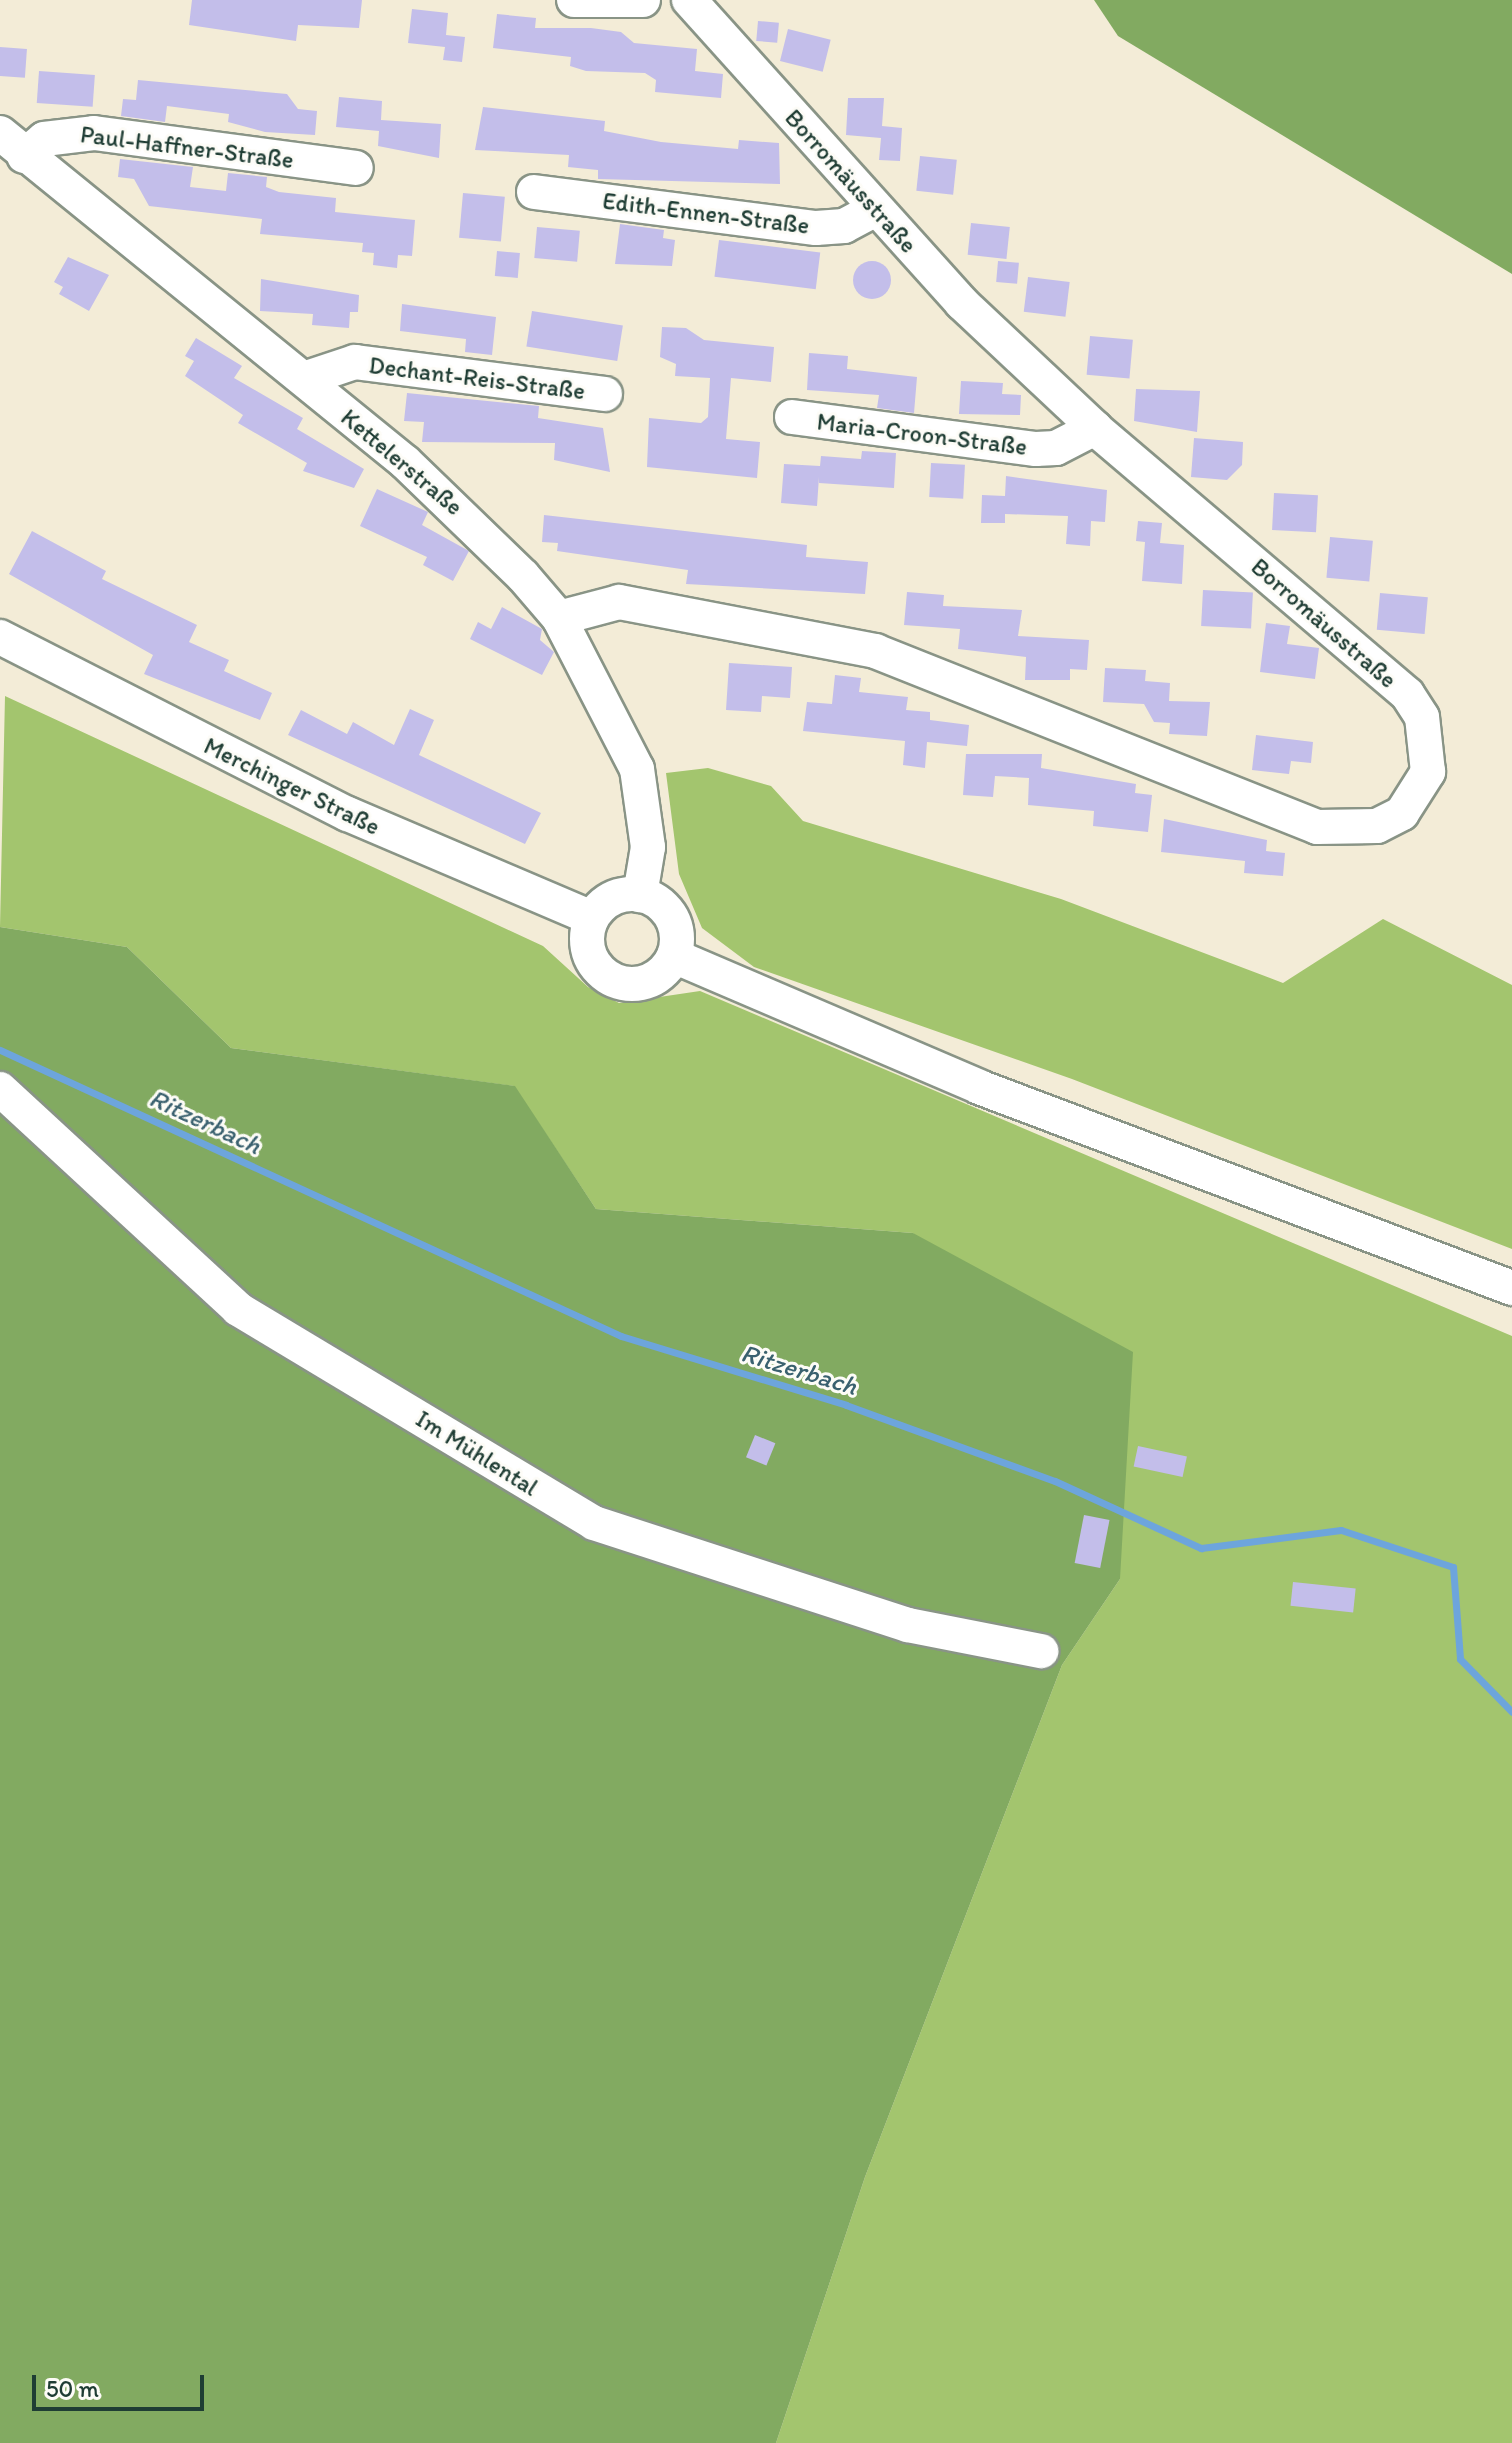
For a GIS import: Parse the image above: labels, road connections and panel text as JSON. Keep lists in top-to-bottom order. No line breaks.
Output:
{"streets":{"street":["Paul-Haffner-Straße","Borromäusstraße","Edith-Ennen-Straße","Dechant-Reis-Straße","Maria-Croon-Straße","Kettelerstraße","Merchinger Straße","Im Mühlental"]},"crossings":[["Paul-Haffner-Straße","Kettelerstraße"],["Borromäusstraße","Edith-Ennen-Straße"],["Borromäusstraße","Maria-Croon-Straße"],["Borromäusstraße","Kettelerstraße"],["Dechant-Reis-Straße","Kettelerstraße"],["Kettelerstraße","Merchinger Straße"]],"water":["Ritzerbach"],"scale_bar":"50 m"}
